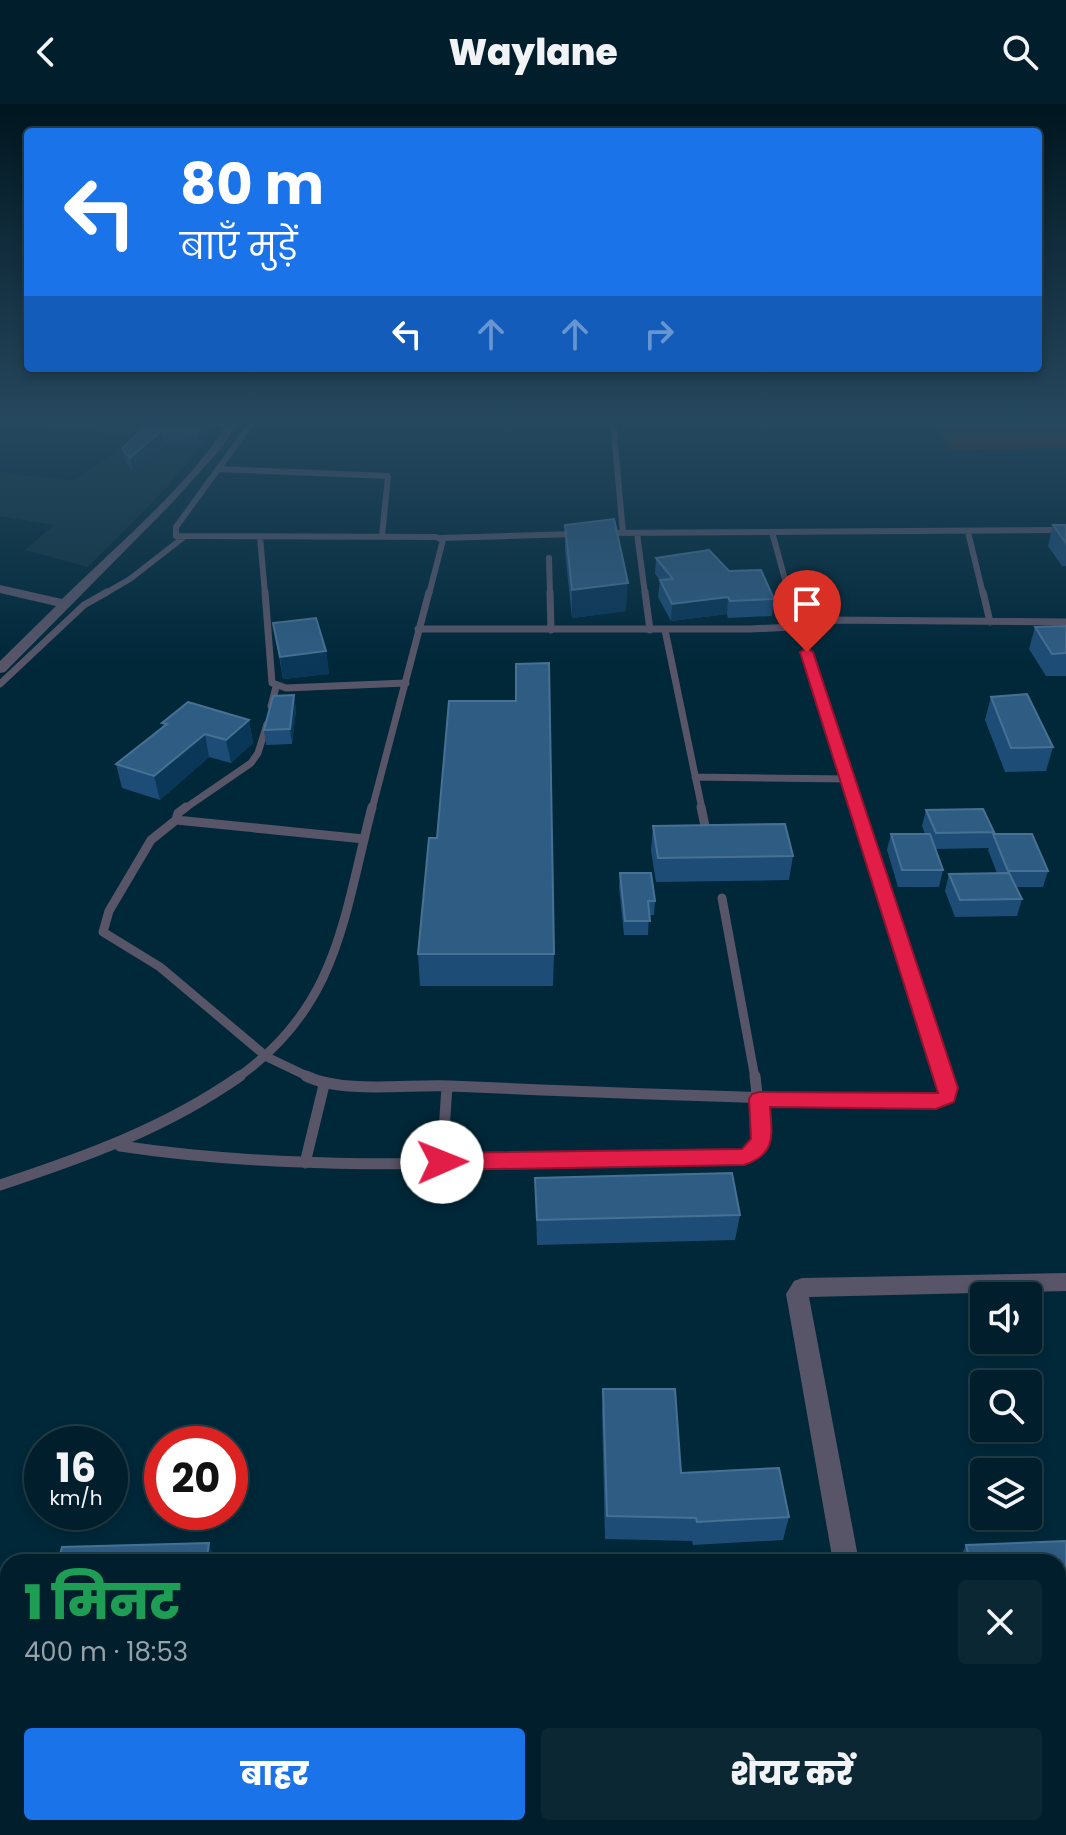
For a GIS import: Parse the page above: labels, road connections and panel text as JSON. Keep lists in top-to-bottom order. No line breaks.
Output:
{"page":{"header":"Waylane","turn":["80 m","बाएँ मुड़ें"],"speed":"16 km/h","limit":"20","heading":["1 मिनट","400 m · 18:53"],"buttons":["बाहर","शेयर करें"]}}
